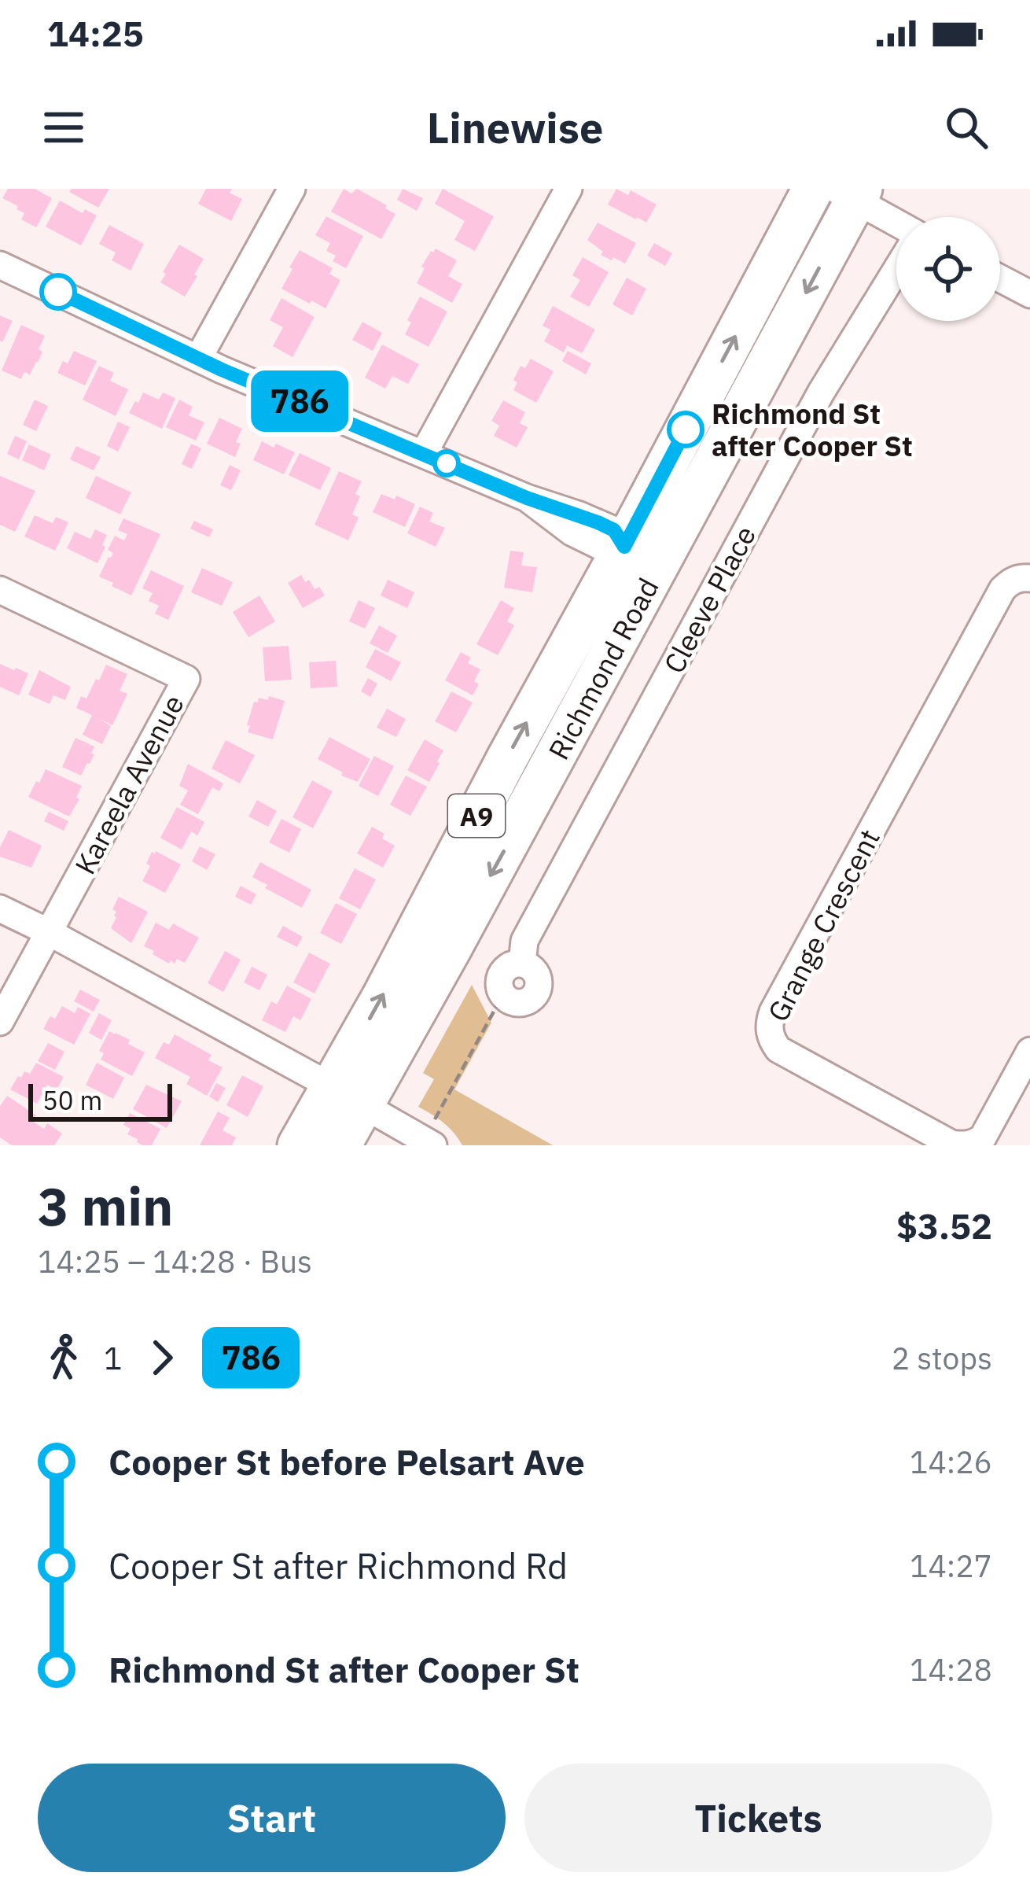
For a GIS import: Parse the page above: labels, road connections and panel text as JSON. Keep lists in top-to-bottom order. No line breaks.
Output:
{"streets":{"highway":["Richmond Road","A9"],"street":["Cleeve Place","Kareela Avenue","Grange Crescent"]},"places":["Richmond St after Cooper St"],"lines":["bus line 786"],"scale_bar":"50 m","page":{"status":"14:25","header":"Linewise","on_map":"786","scale":"50 m","heading":["3 min","14:25 – 14:28 · Bus","$3.52"],"legs":["1","786","2 stops"],"list":[{"name":"Cooper St before Pelsart Ave","value":"14:26"},{"name":"Cooper St after Richmond Rd","value":"14:27"},{"name":"Richmond St after Cooper St","value":"14:28"}],"buttons":["Start","Tickets"]}}
